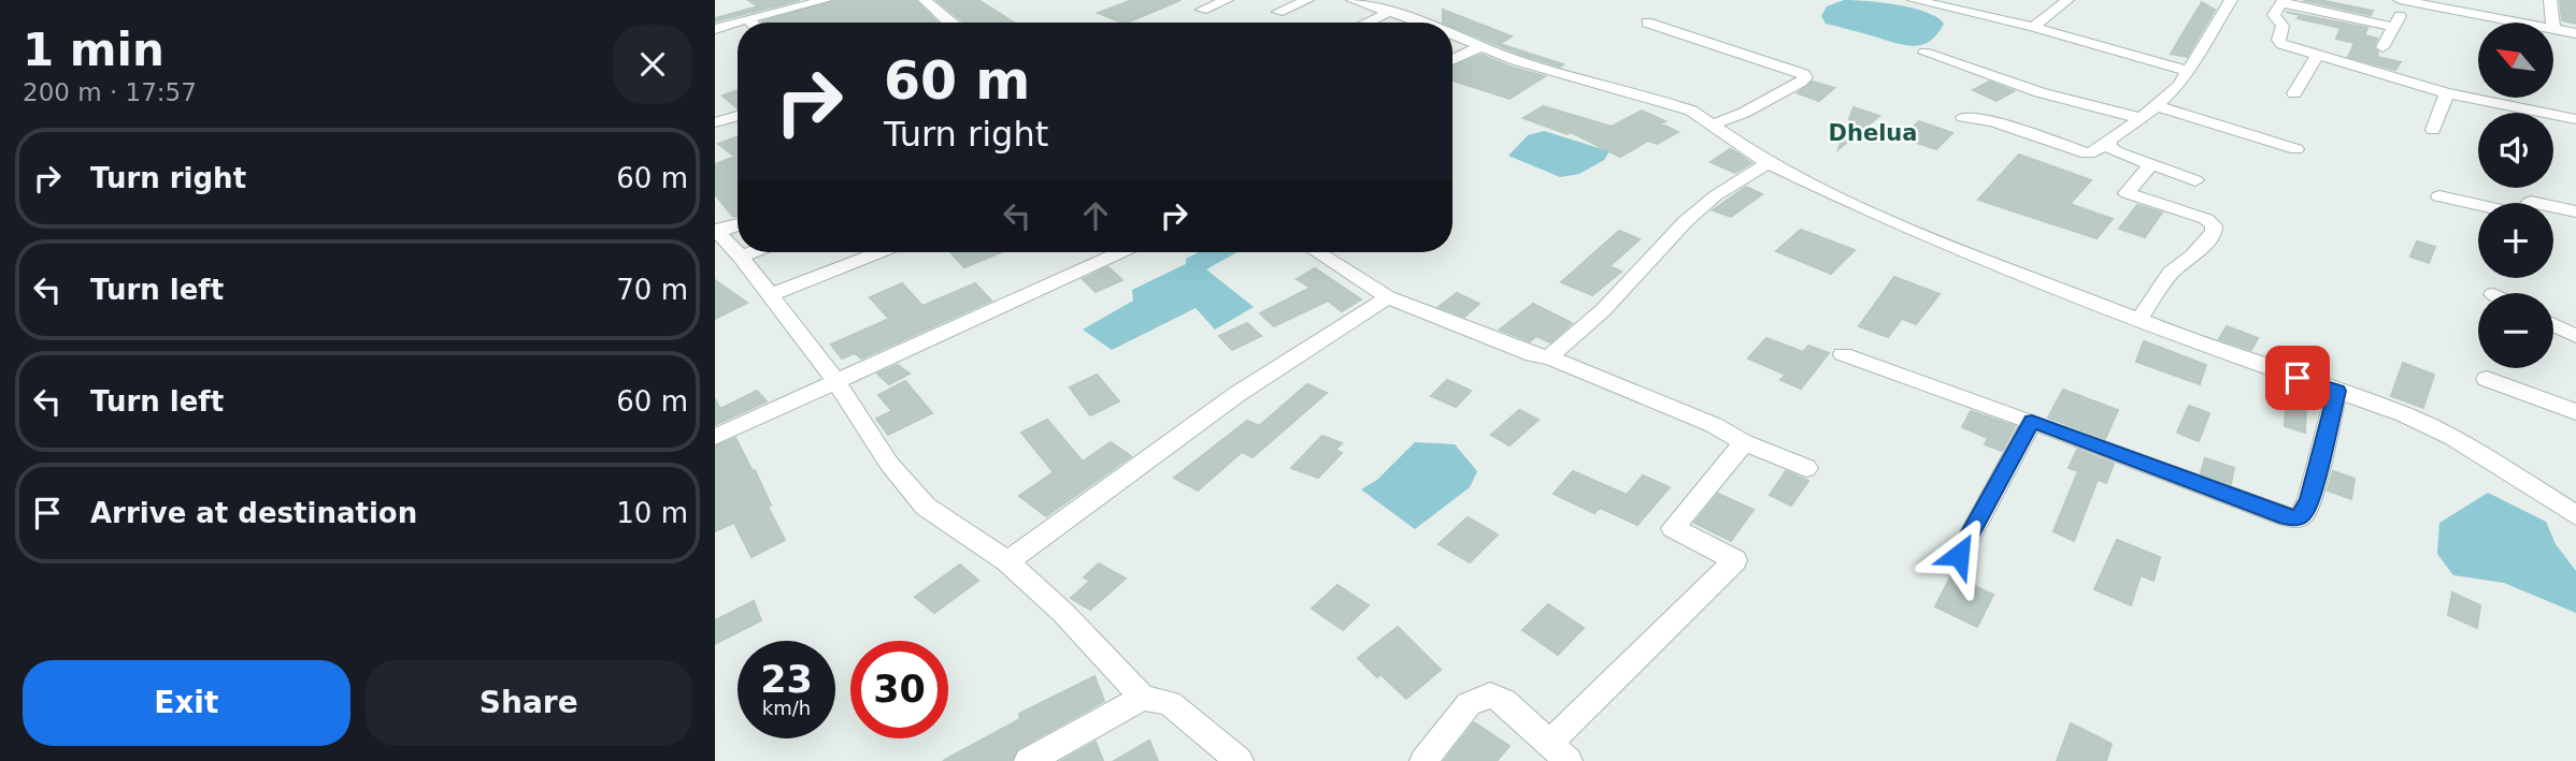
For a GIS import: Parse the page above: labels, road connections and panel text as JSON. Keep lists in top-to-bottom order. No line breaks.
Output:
{"districts":["Dhelua"],"north":"top left","page":{"heading":["1 min","200 m · 17:57"],"map_buttons":["+","−"],"turn":["60 m","Turn right"],"list":[{"name":"Turn right","value":"60 m"},{"name":"Turn left","value":"70 m"},{"name":"Turn left","value":"60 m"},{"name":"Arrive at destination","value":"10 m"}],"speed":"23 km/h","limit":"30","buttons":["Exit","Share"]}}
